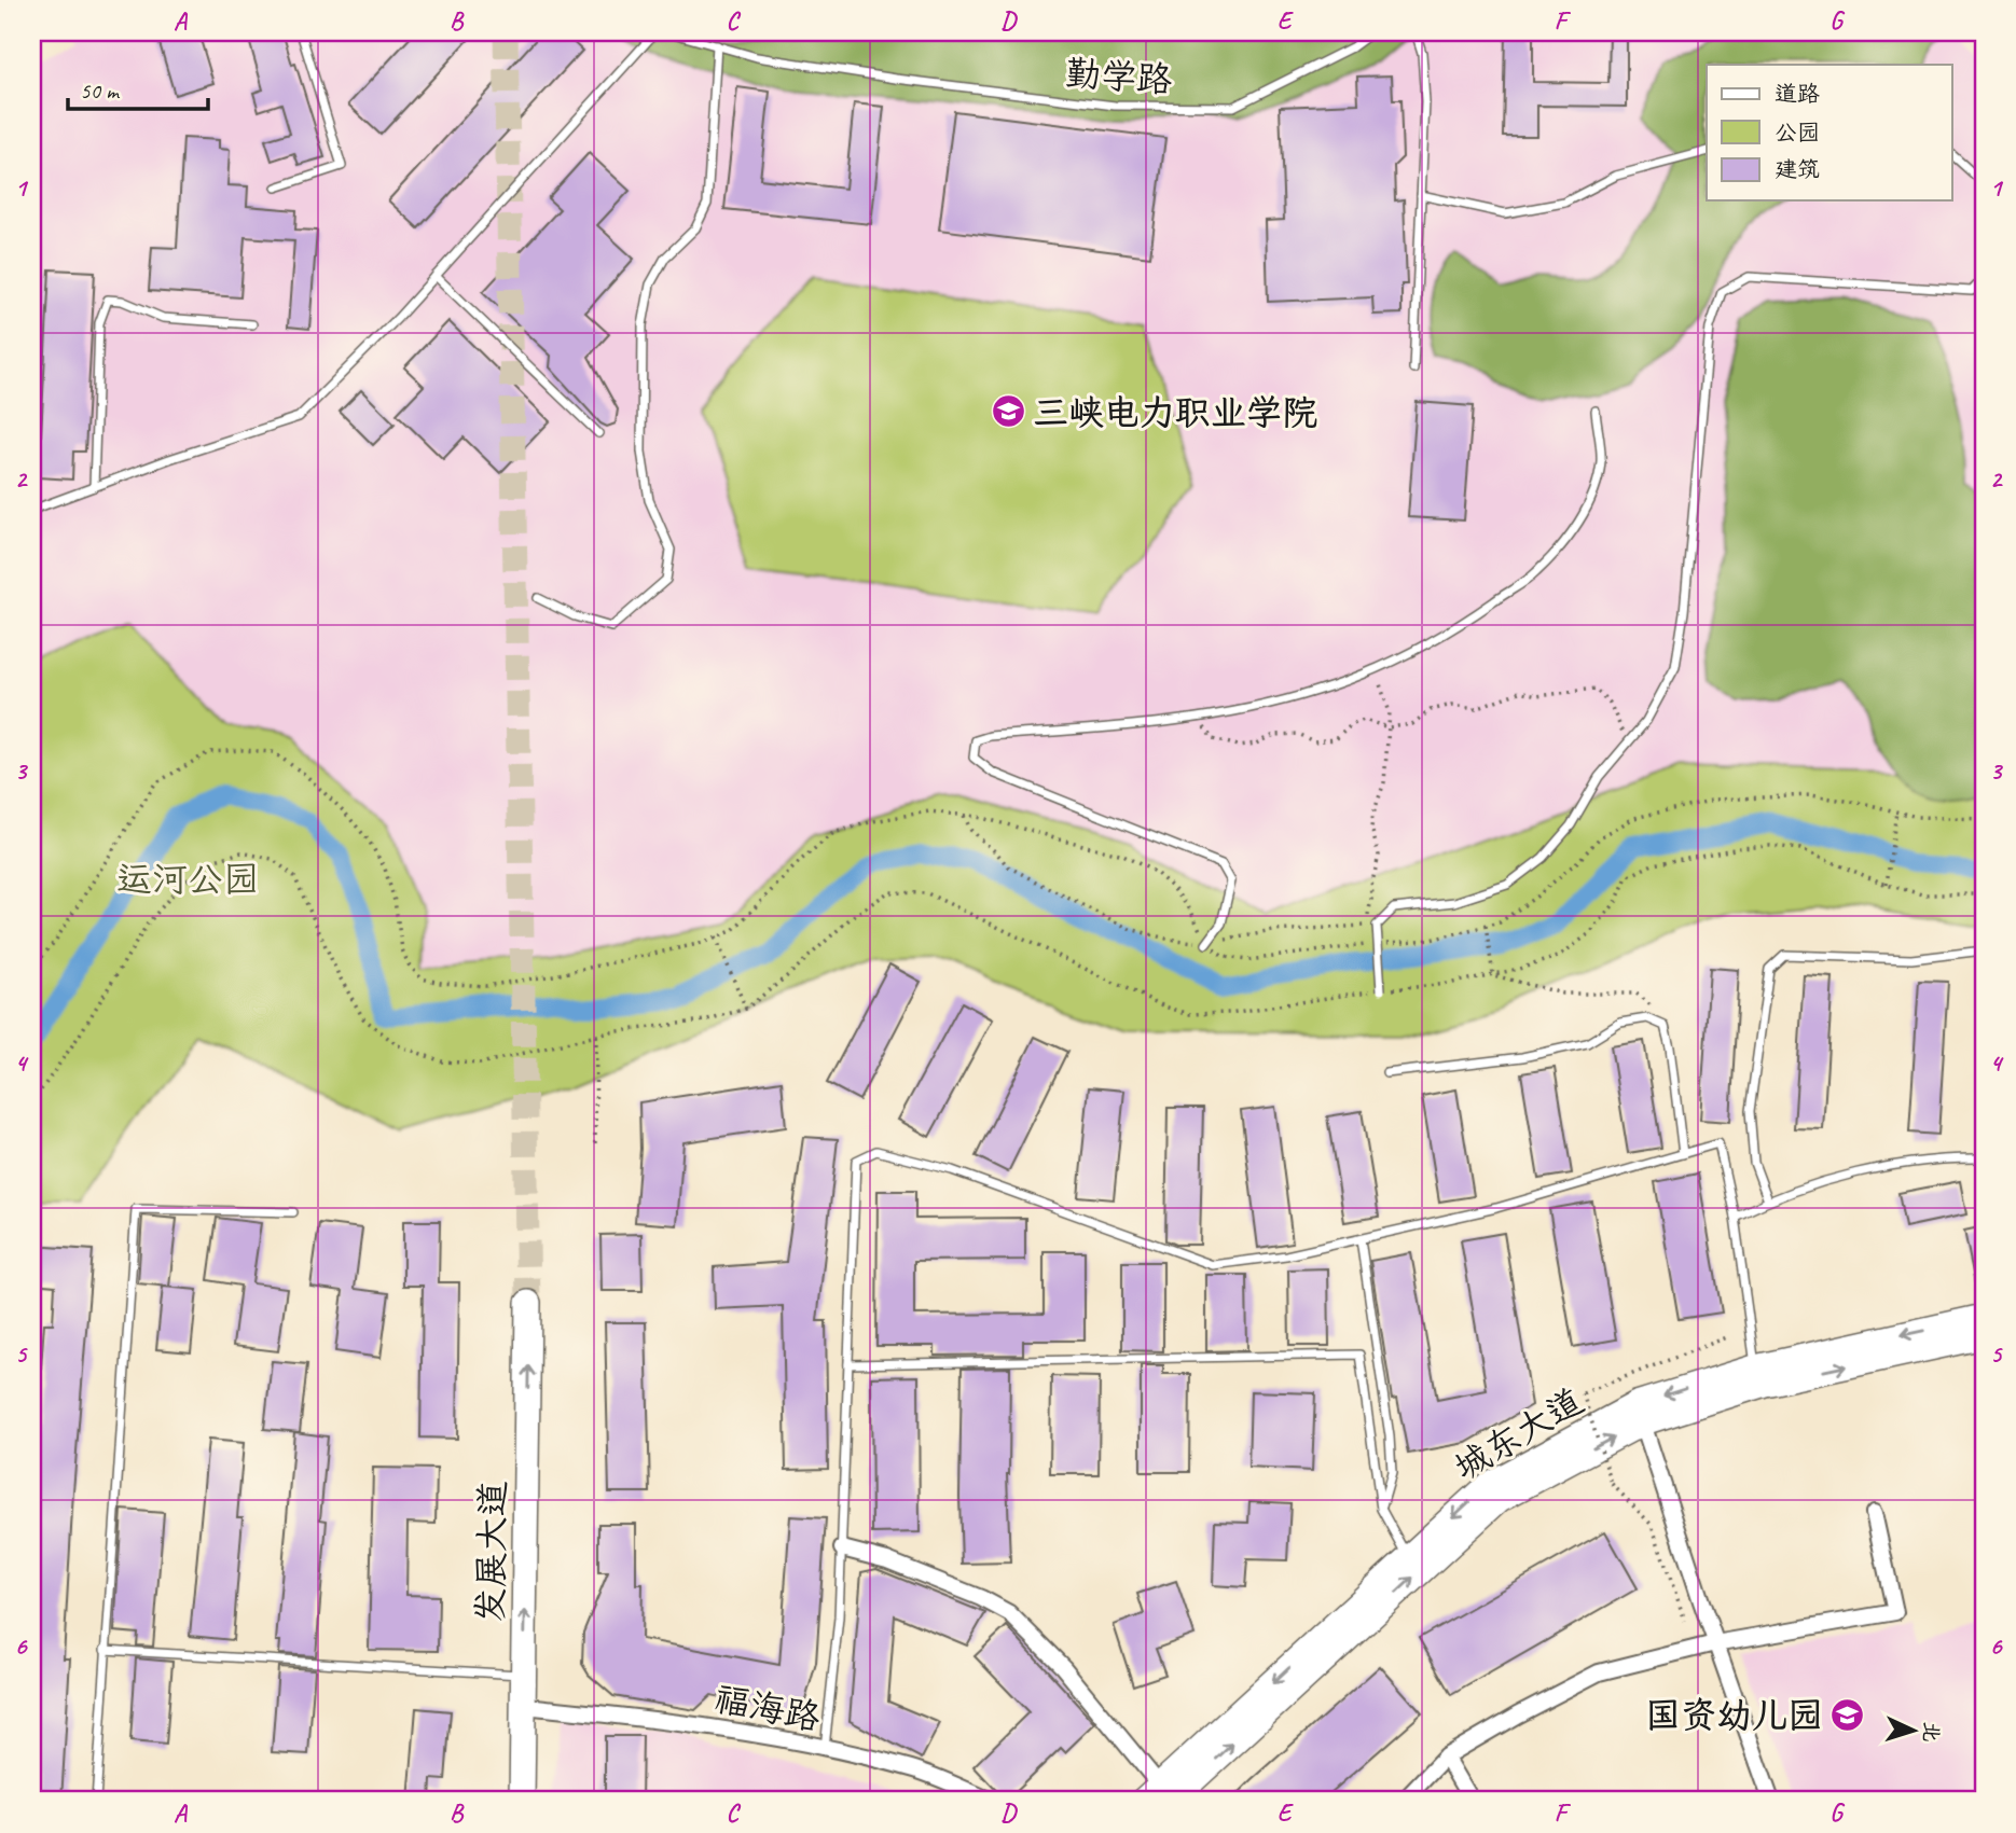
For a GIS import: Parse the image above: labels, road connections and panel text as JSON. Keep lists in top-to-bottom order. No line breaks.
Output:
{"streets":{"main road":["城东大道","发展大道"],"street":["福海路"],"lane":["勤学路"]},"crossings":[["发展大道","福海路"]],"one_way":["发展大道"],"parks":["运河公园"],"places":{"school or university":["三峡电力职业学院","国资幼儿园"]},"legend":["道路","公园","建筑"],"scale_bar":"50 m","north":"right","grid":{"columns":["A","B","C","D","E","F","G"],"rows":["1","2","3","4","5","6"]}}
